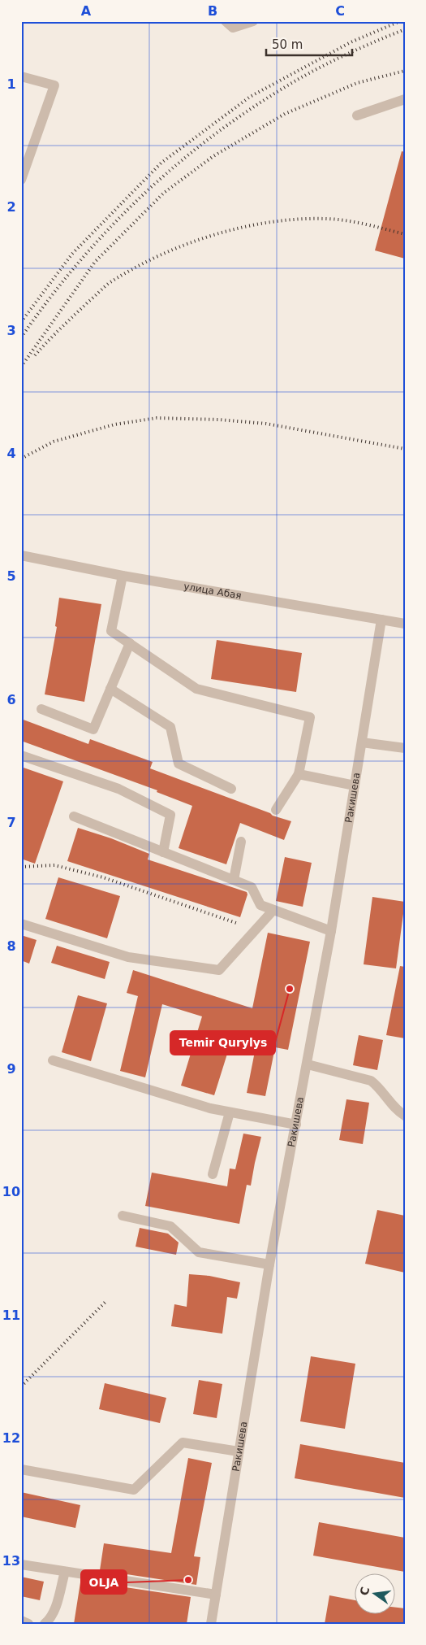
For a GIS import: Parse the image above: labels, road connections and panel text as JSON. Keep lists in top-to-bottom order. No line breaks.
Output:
{"streets":{"street":["улица Абая","Ракишева"]},"crossings":[["улица Абая","Ракишева"]],"places":["Temir Qurylys","OLJA"],"scale_bar":"50 m","north":"left","grid":{"columns":["A","B","C"],"rows":["1","2","3","4","5","6","7","8","9","10","11","12","13"]}}
